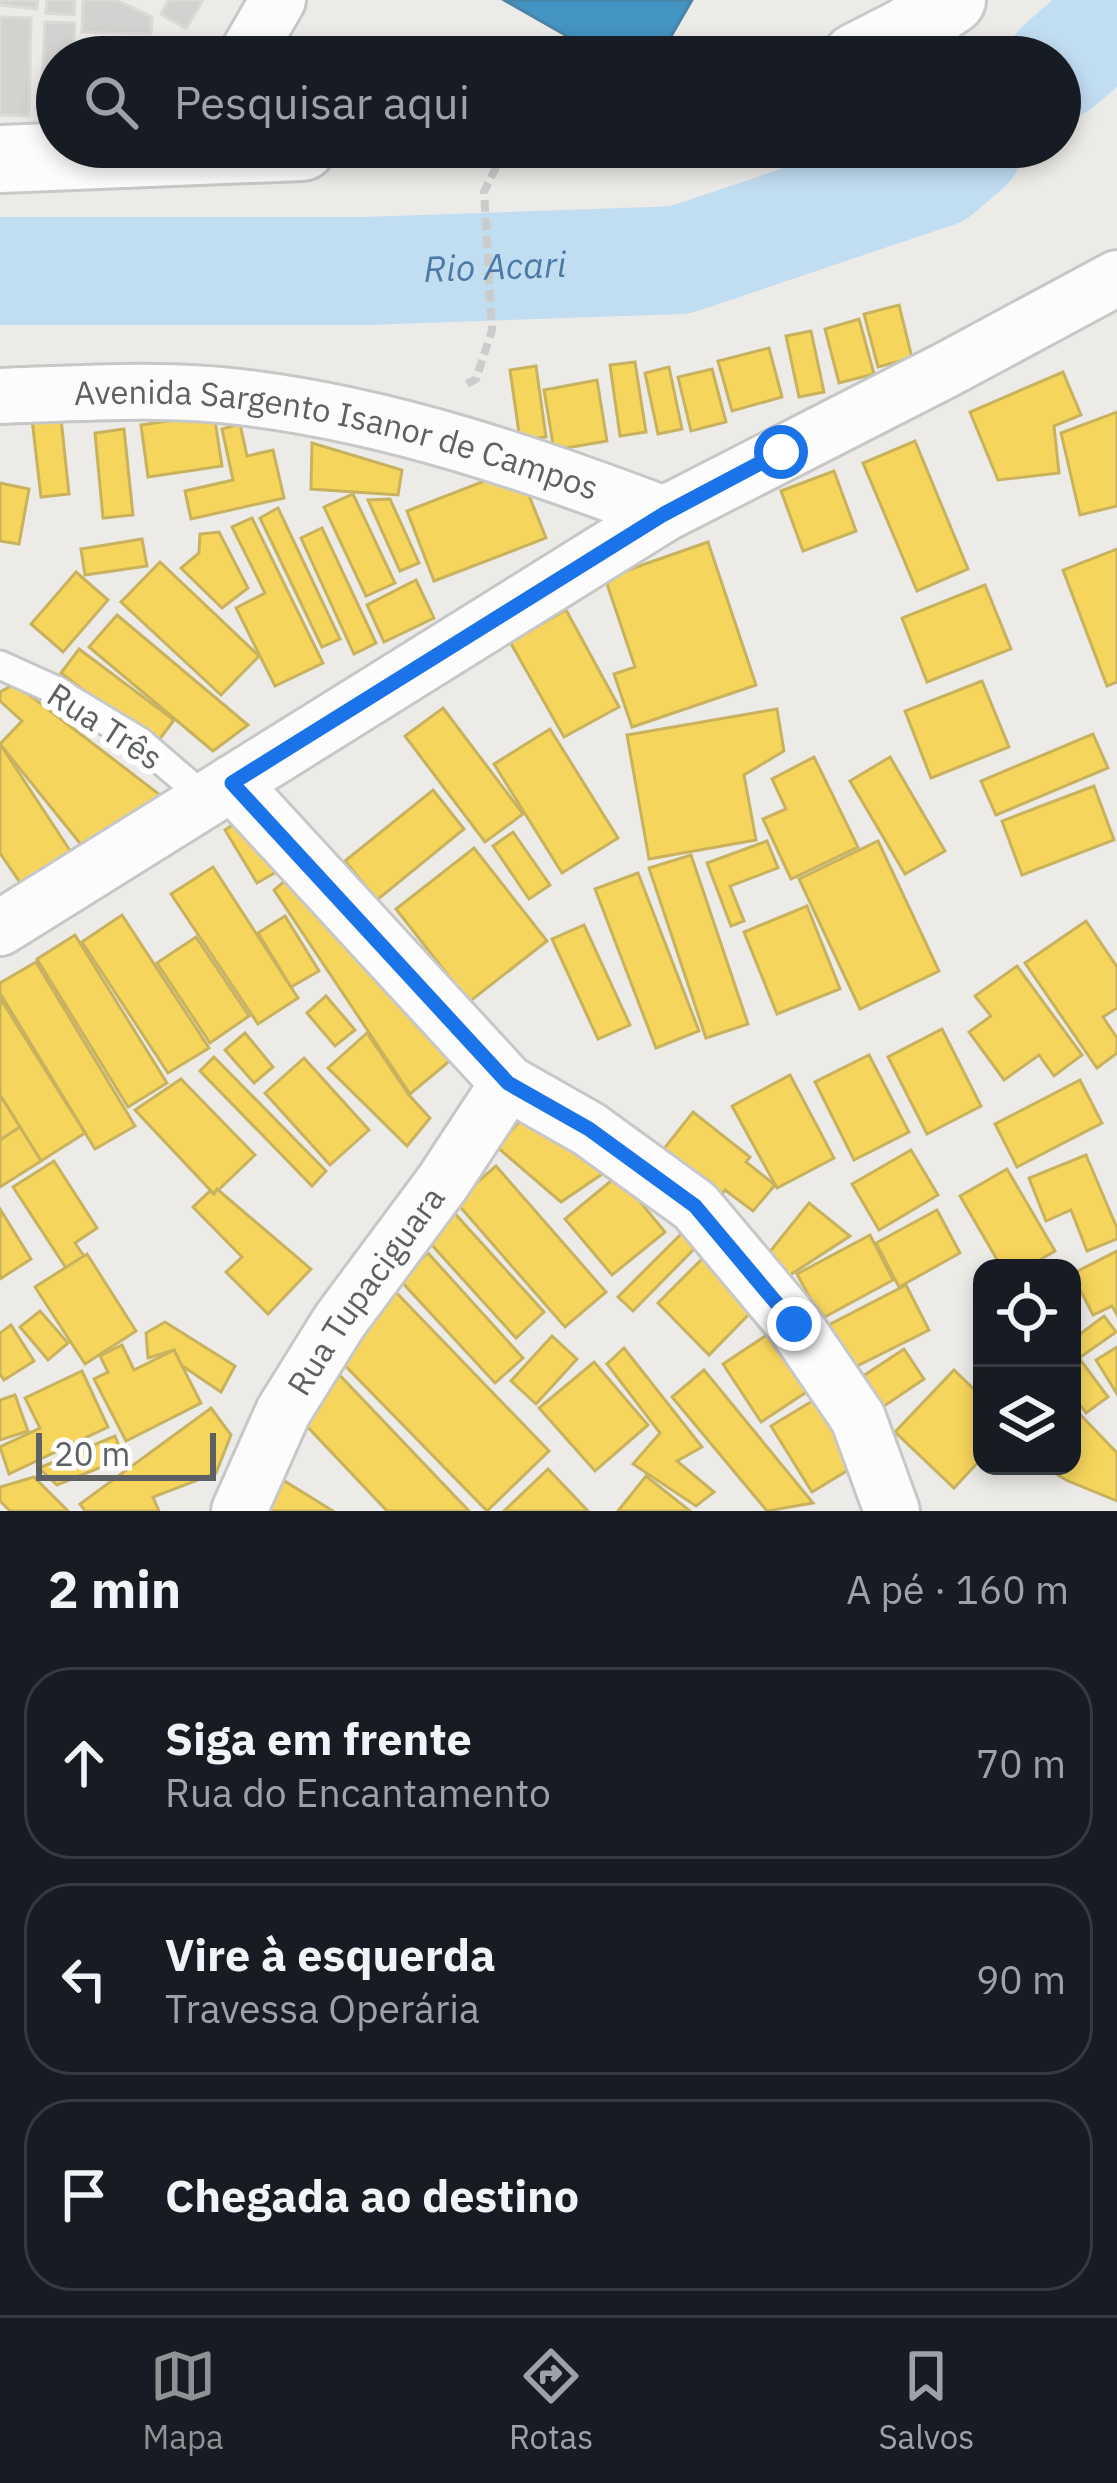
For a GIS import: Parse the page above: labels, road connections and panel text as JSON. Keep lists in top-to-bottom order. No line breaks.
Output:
{"streets":{"street":["Avenida Sargento Isanor de Campos","Rua Tupaciguara"],"lane":["Rua Três"]},"water":["Rio Acari"],"scale_bar":"20 m","page":{"search":"Pesquisar aqui","scale":"20 m","heading":["2 min","A pé · 160 m"],"list":[["Siga em frente","Rua do Encantamento","70 m"],["Vire à esquerda","Travessa Operária","90 m"],"Chegada ao destino"],"nav":["Mapa","Rotas","Salvos"]}}
